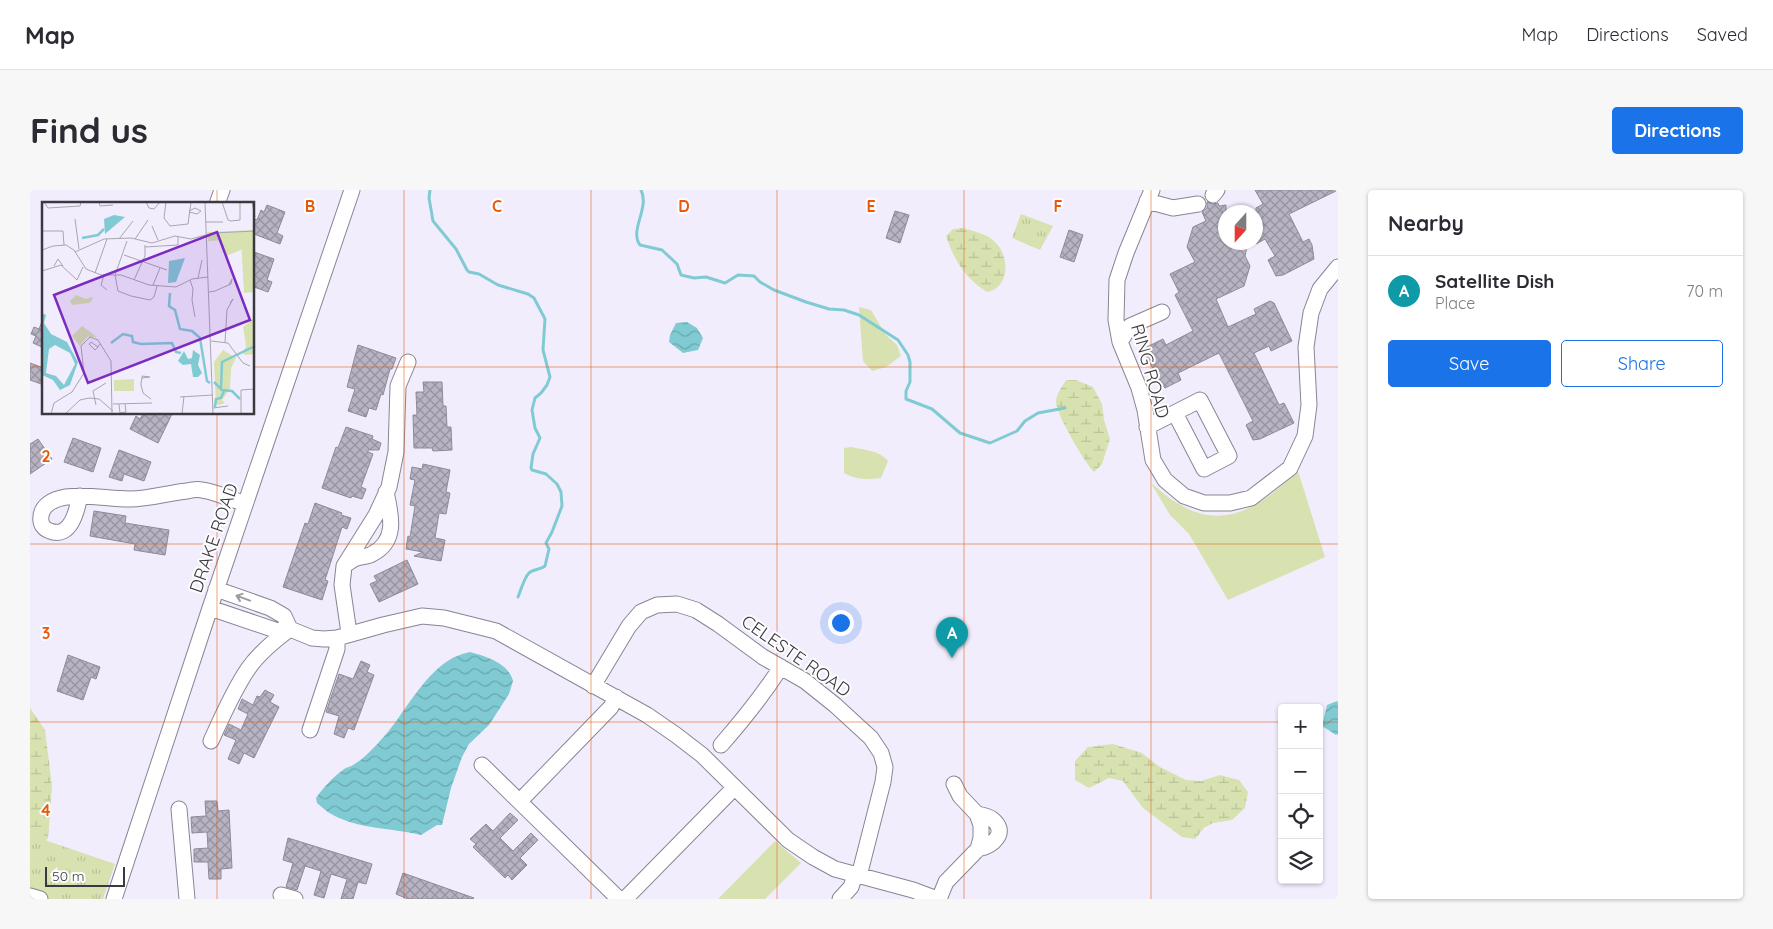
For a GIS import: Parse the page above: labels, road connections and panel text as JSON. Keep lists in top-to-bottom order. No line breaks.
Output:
{"streets":{"street":["RING ROAD","DRAKE ROAD","CELESTE ROAD"]},"scale_bar":"50 m","north":"bottom","page":{"header":"Map","nav":["Map","Directions","Saved"],"buttons":["Directions",["Save","Share"]],"title":"Find us","heading":"Nearby","list":[{"mark":"A","name":"Satellite Dish","note":"Place","value":"70 m"}],"pins":"A","map_buttons":["+","−"],"scale":"50 m"},"grid":{"columns":["B","C","D","E","F"],"rows":["2","3","4"]}}
